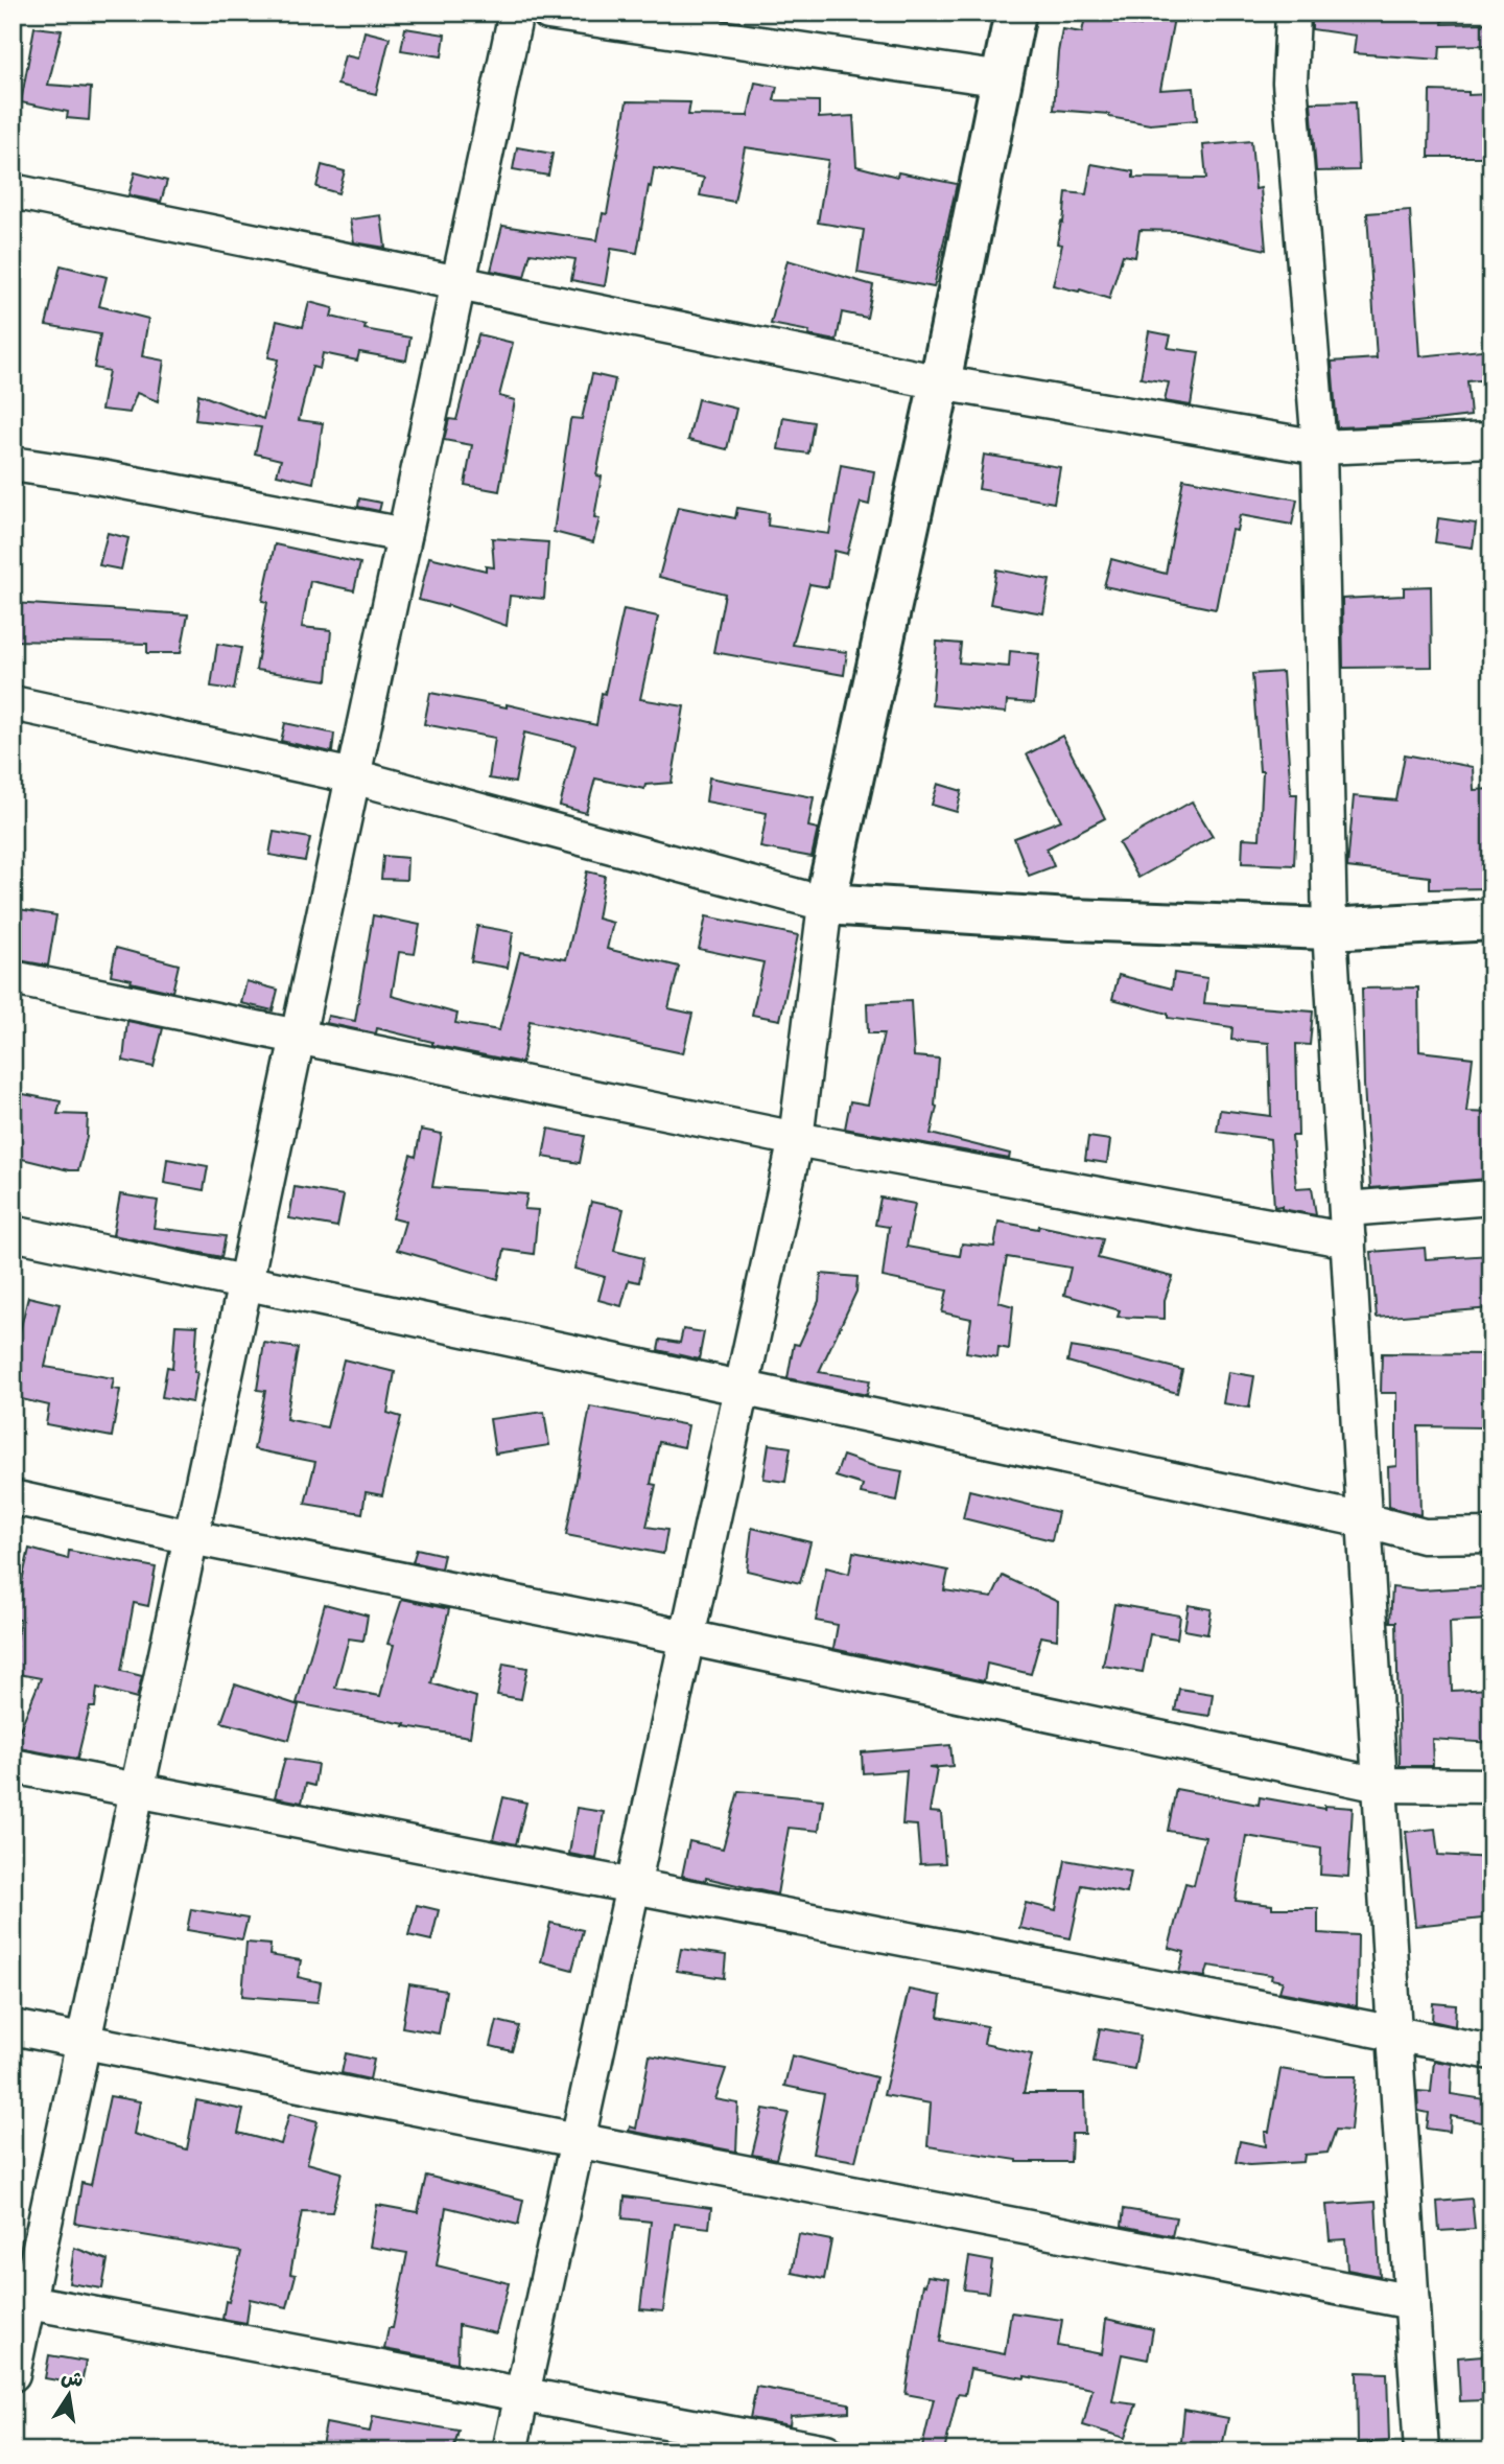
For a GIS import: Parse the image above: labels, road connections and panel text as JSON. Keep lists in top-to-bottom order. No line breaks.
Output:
{"north":"top"}
